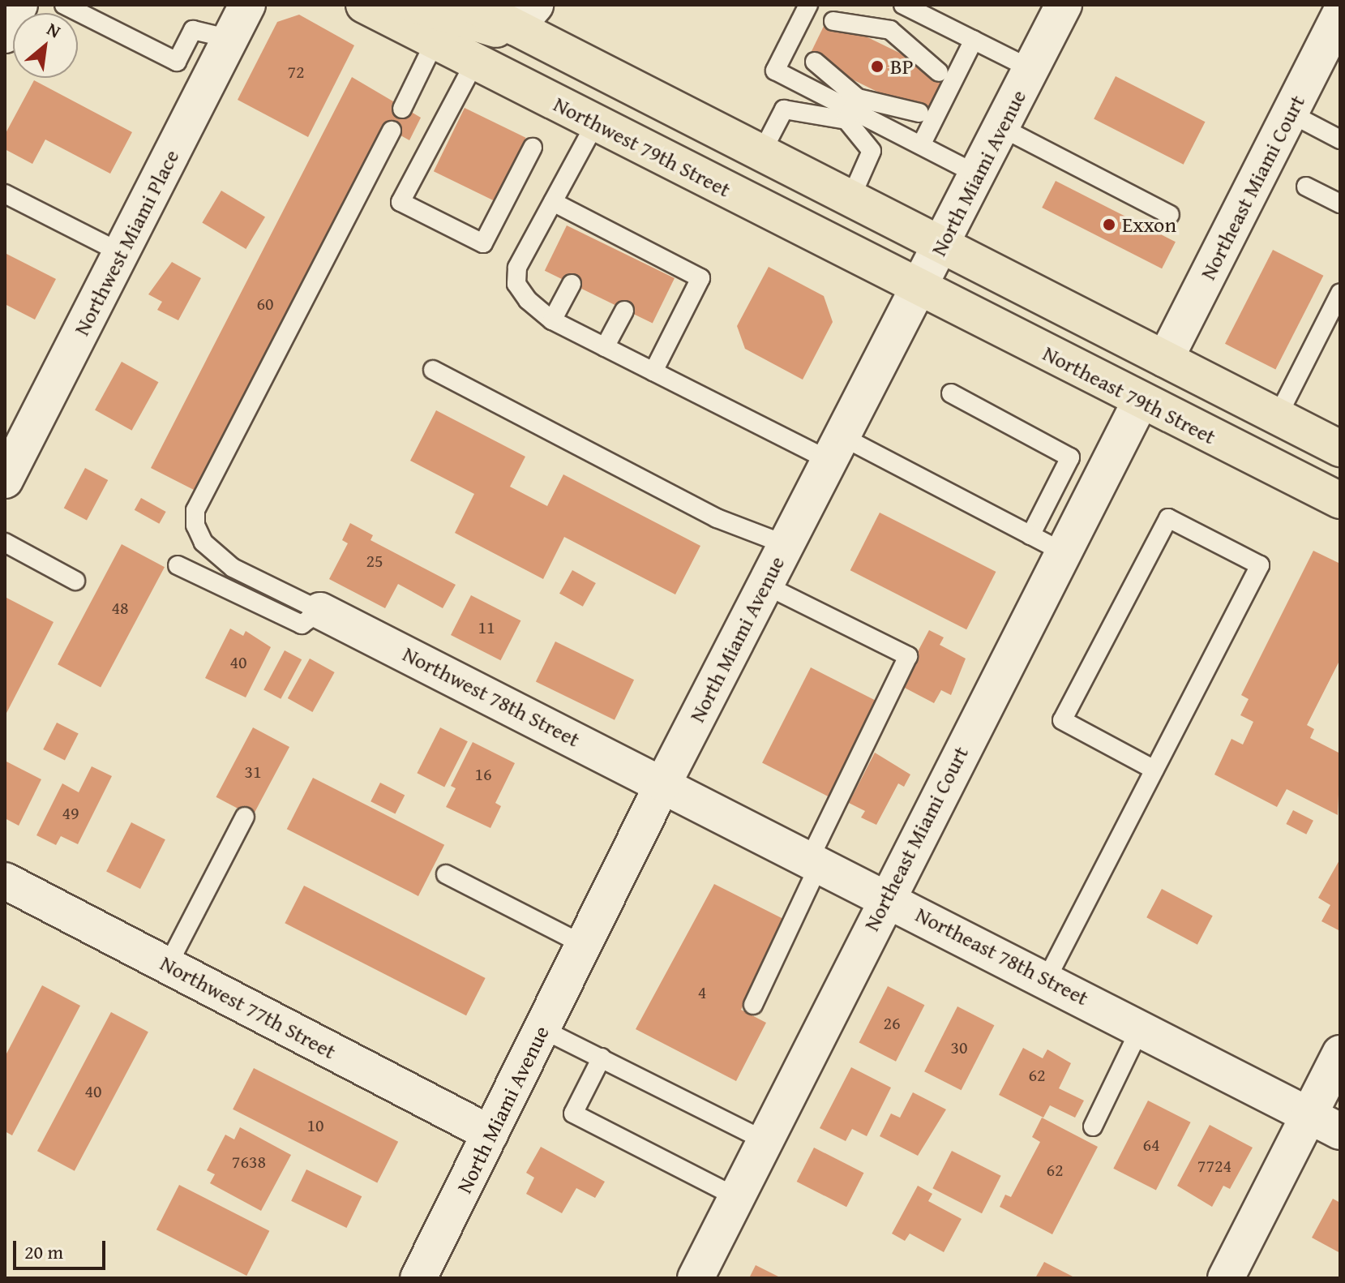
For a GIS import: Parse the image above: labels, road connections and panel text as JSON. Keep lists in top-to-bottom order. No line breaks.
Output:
{"streets":{"main road":["Northwest 79th Street","Northeast 79th Street"],"street":["North Miami Avenue","Northeast Miami Court","Northwest Miami Place","Northwest 78th Street","Northeast 78th Street","Northwest 77th Street"]},"crossings":[["Northwest 79th Street","North Miami Avenue"],["Northwest 79th Street","Northeast 79th Street"],["North Miami Avenue","Northeast 79th Street"],["North Miami Avenue","Northwest 78th Street"],["North Miami Avenue","Northeast 78th Street"],["North Miami Avenue","Northwest 77th Street"],["Northeast Miami Court","Northeast 79th Street"],["Northeast Miami Court","Northeast 78th Street"],["Northwest 78th Street","Northeast 78th Street"]],"places":["BP","Exxon"],"house_numbers":["72","60","25","48","11","40","31","16","49","4","26","30","62","40","10","64","7638","7724","62"],"scale_bar":"20 m","north":"top right"}
